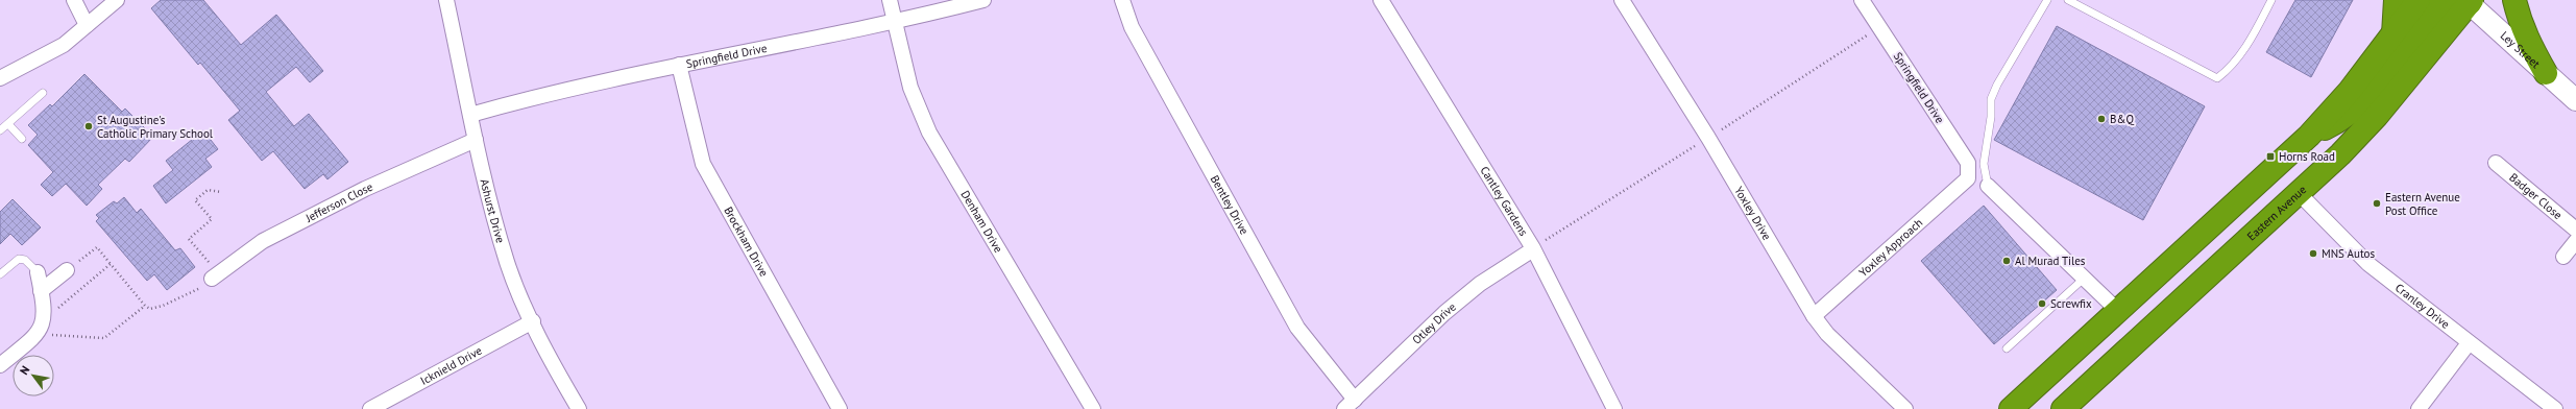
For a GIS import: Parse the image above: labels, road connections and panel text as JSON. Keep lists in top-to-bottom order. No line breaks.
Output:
{"streets":{"highway":["Eastern Avenue"],"street":["Ley Street","Springfield Drive","Badger Close","Cantley Gardens","Jefferson Close","Bentley Drive","Ashurst Drive","Yoxley Drive","Denham Drive","Brockham Drive","Yoxley Approach","Cranley Drive","Otley Drive","Icknield Drive"]},"crossings":[["Ley Street","Eastern Avenue"],["Springfield Drive","Ashurst Drive"],["Springfield Drive","Denham Drive"],["Springfield Drive","Brockham Drive"],["Springfield Drive","Yoxley Approach"],["Cantley Gardens","Otley Drive"],["Jefferson Close","Ashurst Drive"],["Bentley Drive","Otley Drive"],["Ashurst Drive","Icknield Drive"],["Yoxley Drive","Yoxley Approach"],["Eastern Avenue","Cranley Drive"]],"places":{"other":["B&Q","St Augustine's Catholic Primary School","Eastern Avenue Post Office","MNS Autos","Al Murad Tiles","Screwfix"],"transit":["Horns Road"]},"north":"top left"}
